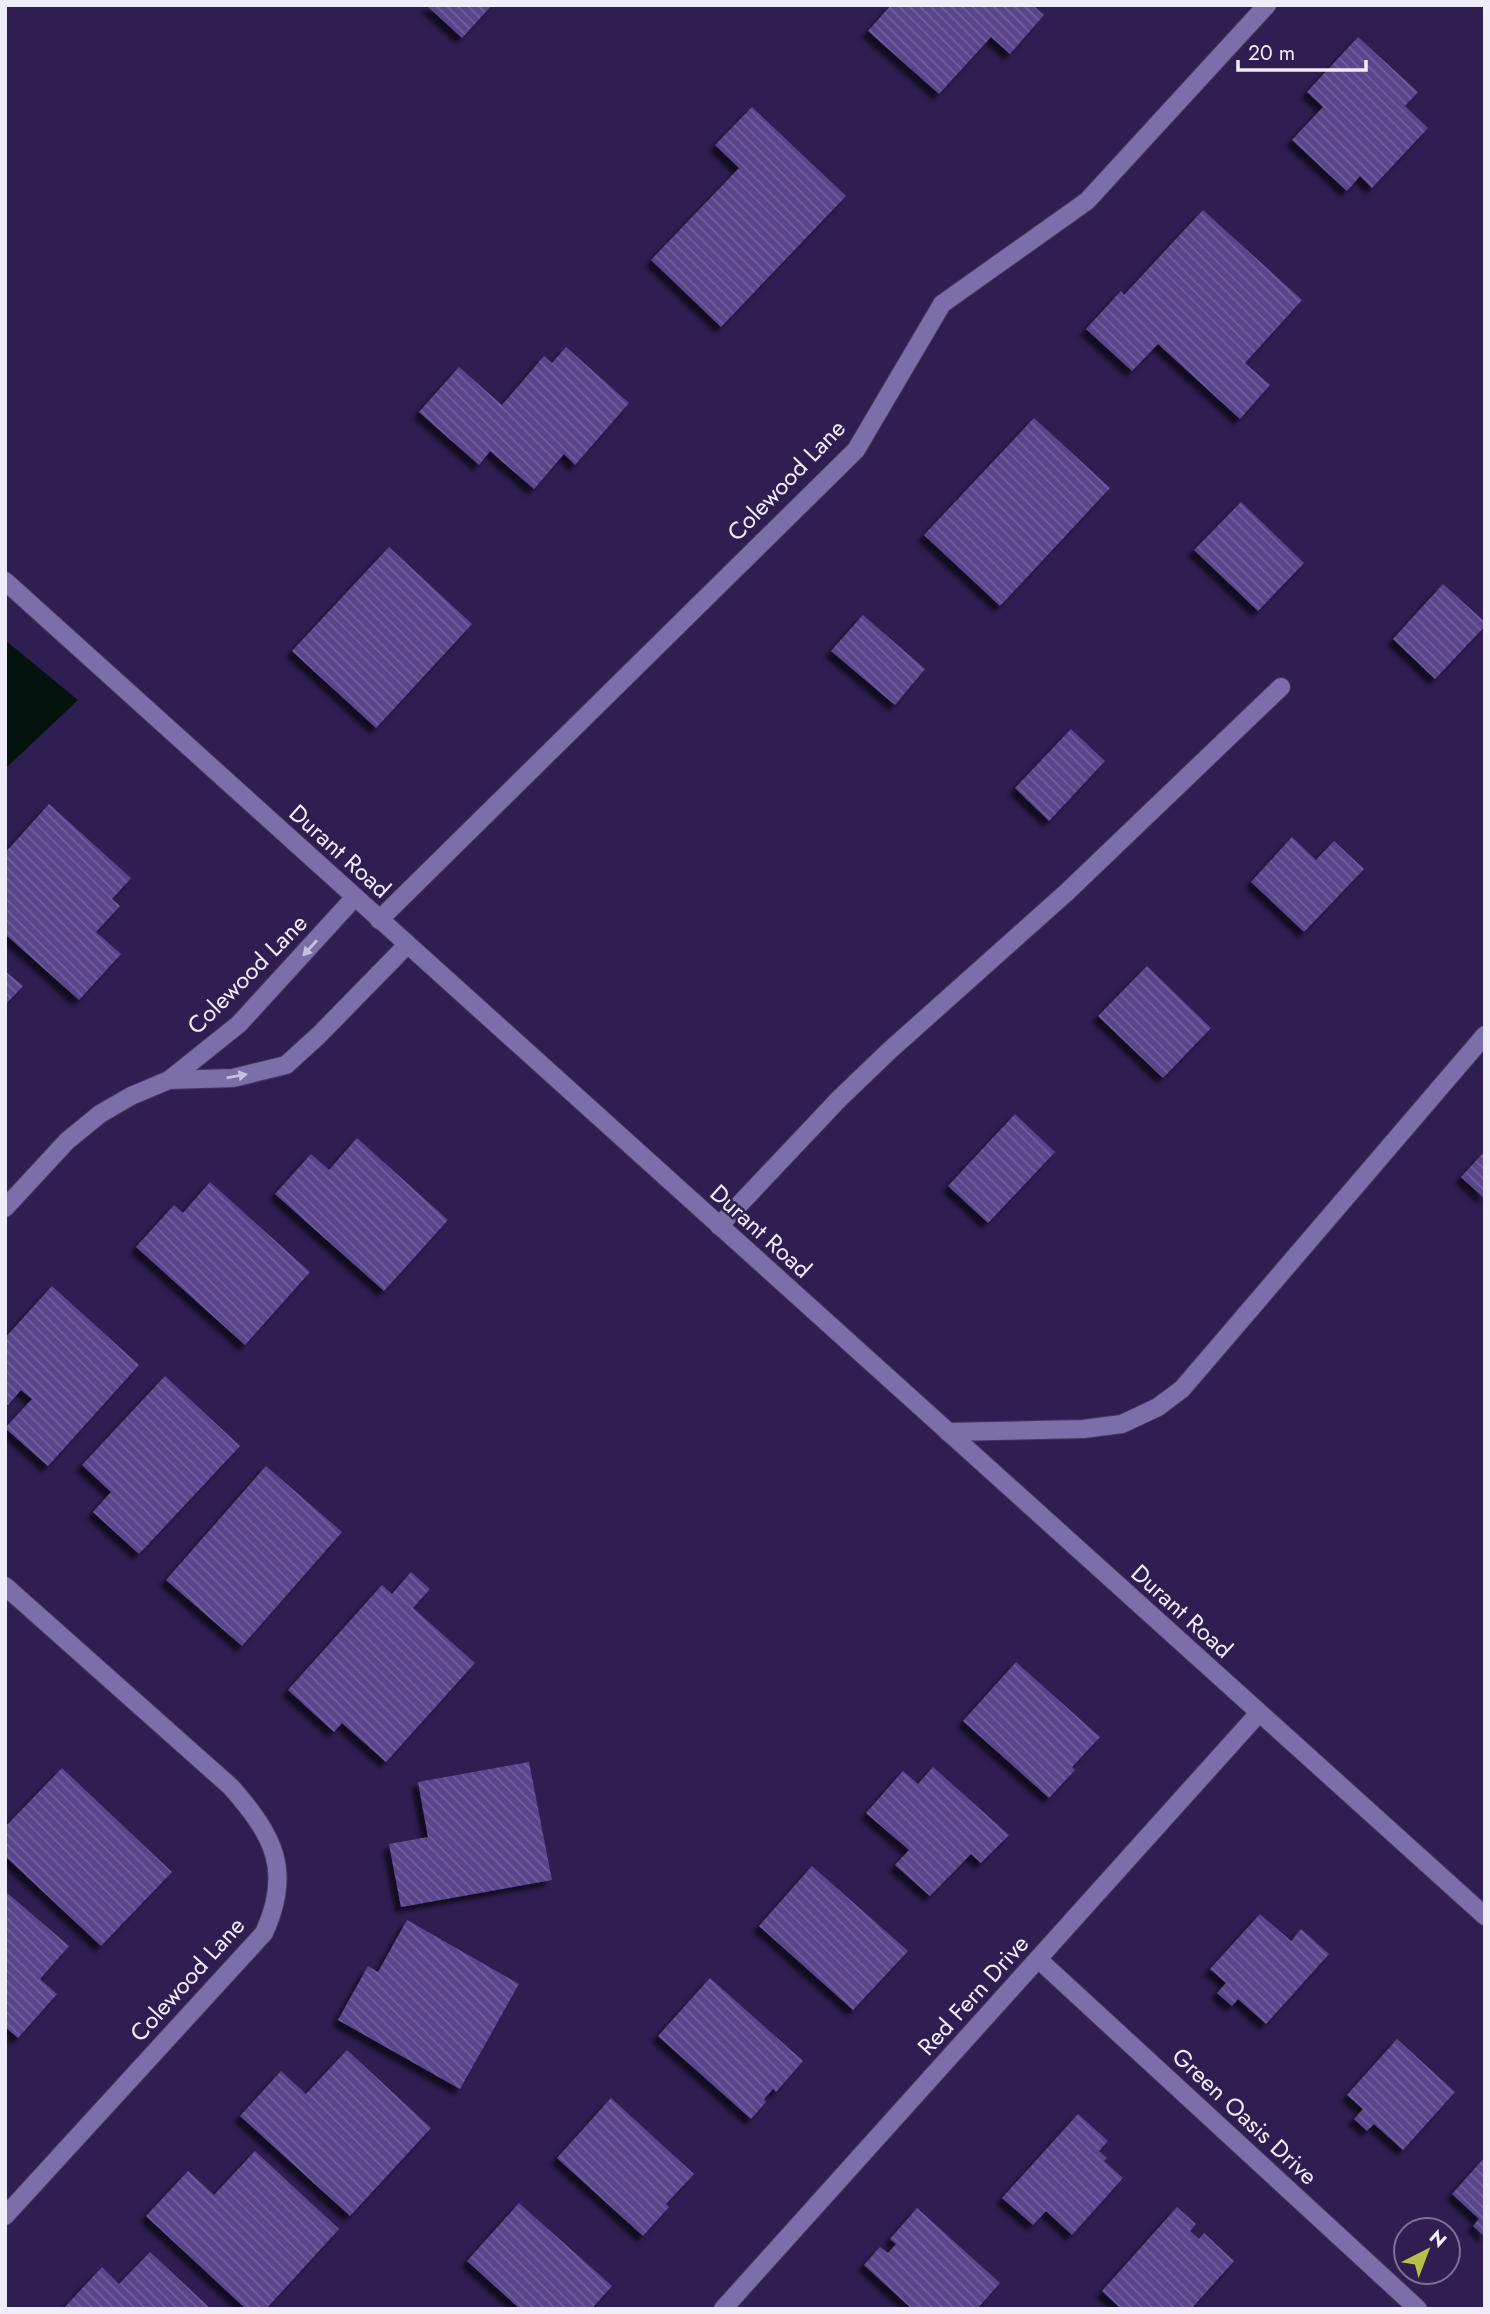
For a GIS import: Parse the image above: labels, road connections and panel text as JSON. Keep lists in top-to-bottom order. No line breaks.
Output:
{"streets":{"street":["Colewood Lane","Durant Road","Red Fern Drive","Green Oasis Drive"]},"crossings":[["Colewood Lane","Durant Road"],["Durant Road","Red Fern Drive"],["Red Fern Drive","Green Oasis Drive"]],"scale_bar":"20 m","north":"top right"}
